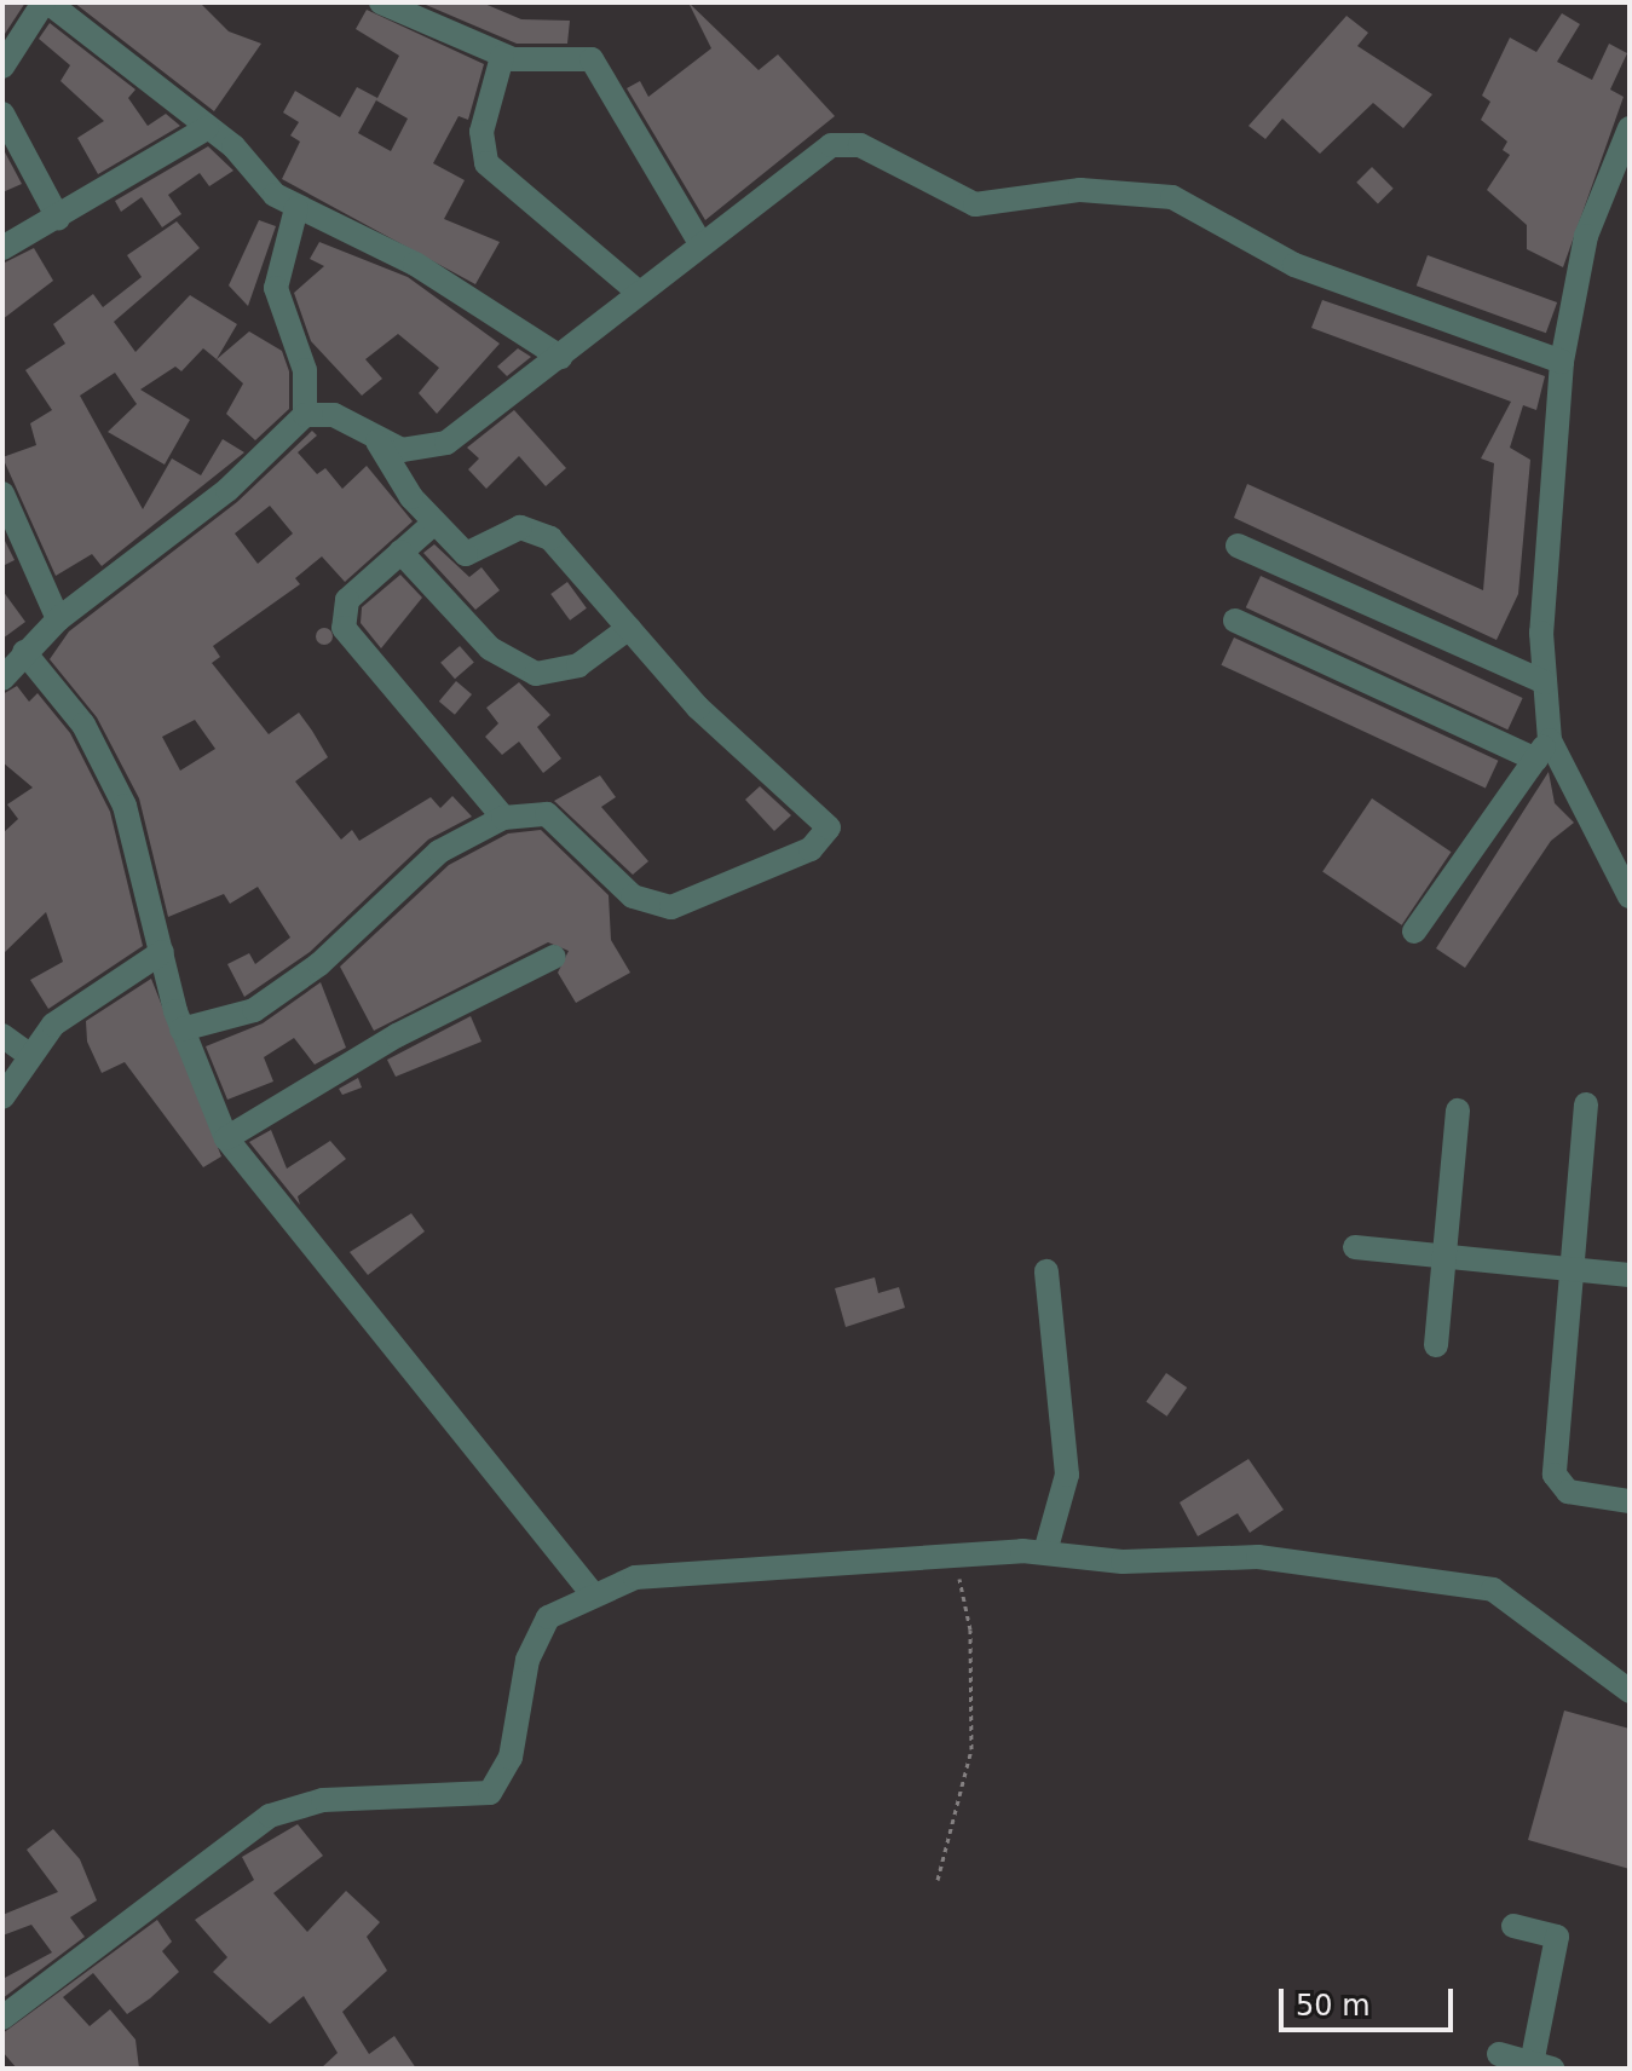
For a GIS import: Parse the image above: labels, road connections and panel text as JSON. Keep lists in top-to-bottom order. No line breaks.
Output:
{"scale_bar":"50 m"}
